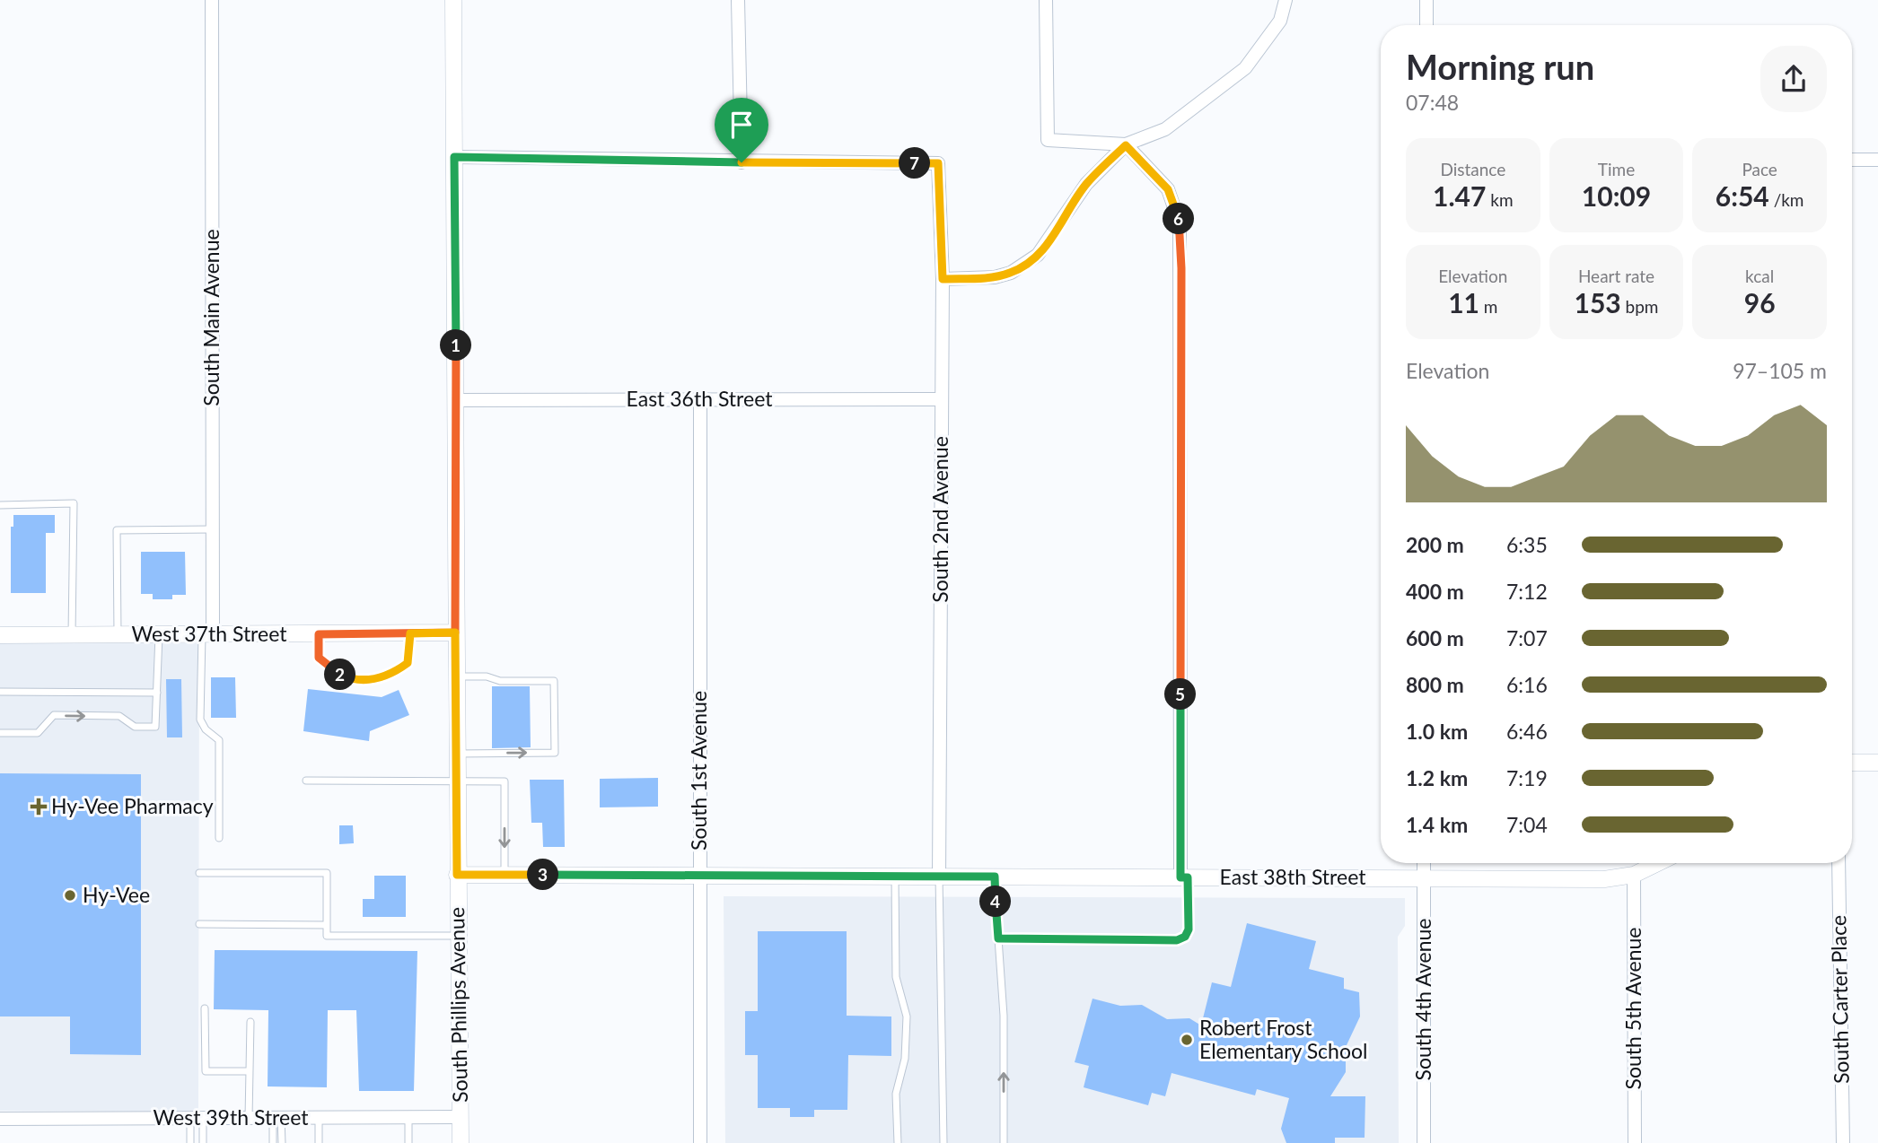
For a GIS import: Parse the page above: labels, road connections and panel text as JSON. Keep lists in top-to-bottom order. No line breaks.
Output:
{"streets":{"street":["South Main Avenue","East 36th Street","South 2nd Avenue","West 37th Street","South 1st Avenue","East 38th Street","South 4th Avenue","South Carter Place","South Phillips Avenue","South 5th Avenue","West 39th Street"]},"crossings":[["South Main Avenue","West 37th Street"],["East 36th Street","South 2nd Avenue"],["East 36th Street","South 1st Avenue"],["East 36th Street","South Phillips Avenue"],["South 2nd Avenue","East 38th Street"],["West 37th Street","South Phillips Avenue"],["South 1st Avenue","East 38th Street"],["East 38th Street","South 4th Avenue"],["East 38th Street","South Phillips Avenue"],["East 38th Street","South 5th Avenue"],["South Phillips Avenue","West 39th Street"]],"places":{"health":["Hy-Vee Pharmacy"],"other":["Hy-Vee","Robert Frost Elementary School"]},"page":{"heading":["Morning run","07:48"],"stats":[["Distance","1.47 km"],["Time","10:09"],["Pace","6:54 /km"],["Elevation","11 m"],["Heart rate","153 bpm"],["kcal","96"]],"pins":["7","6","1","2","5","3","4"],"chart":["Elevation","97–105 m"],"list":[{"name":"200 m","note":"6:35"},{"name":"400 m","note":"7:12"},{"name":"600 m","note":"7:07"},{"name":"800 m","note":"6:16"},{"name":"1.0 km","note":"6:46"},{"name":"1.2 km","note":"7:19"},{"name":"1.4 km","note":"7:04"}]}}
